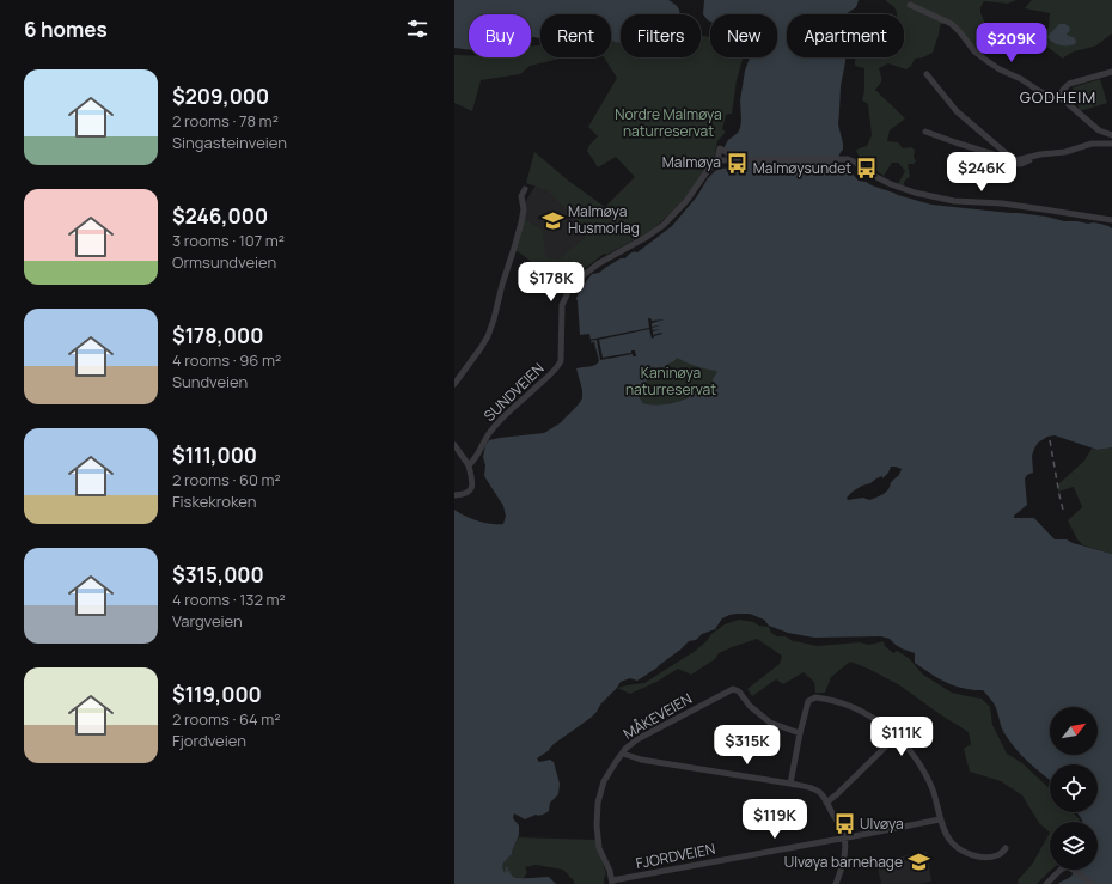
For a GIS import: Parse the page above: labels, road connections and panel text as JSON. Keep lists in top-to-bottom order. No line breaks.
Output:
{"streets":{"street":["SUNDVEIEN","MÅKEVEIEN","FJORDVEIEN"]},"crossings":[["MÅKEVEIEN","FJORDVEIEN"]],"districts":["GODHEIM"],"parks":["Nordre Malmøya naturreservat","Kaninøya naturreservat"],"places":{"bus stop":["Malmøya","Malmøysundet","Ulvøya"],"school or university":["Malmøya Husmorlag","Ulvøya barnehage"]},"north":"top right","page":{"heading":"6 homes","chip":["Buy","Rent","Filters","New","Apartment"],"price":["$209K","$246K","$178K","$111K","$315K","$119K"],"list":[{"name":"$209,000","note":"2 rooms · 78 m² · Singasteinveien"},{"name":"$246,000","note":"3 rooms · 107 m² · Ormsundveien"},{"name":"$178,000","note":"4 rooms · 96 m² · Sundveien"},{"name":"$111,000","note":"2 rooms · 60 m² · Fiskekroken"},{"name":"$315,000","note":"4 rooms · 132 m² · Vargveien"},{"name":"$119,000","note":"2 rooms · 64 m² · Fjordveien"}]}}
